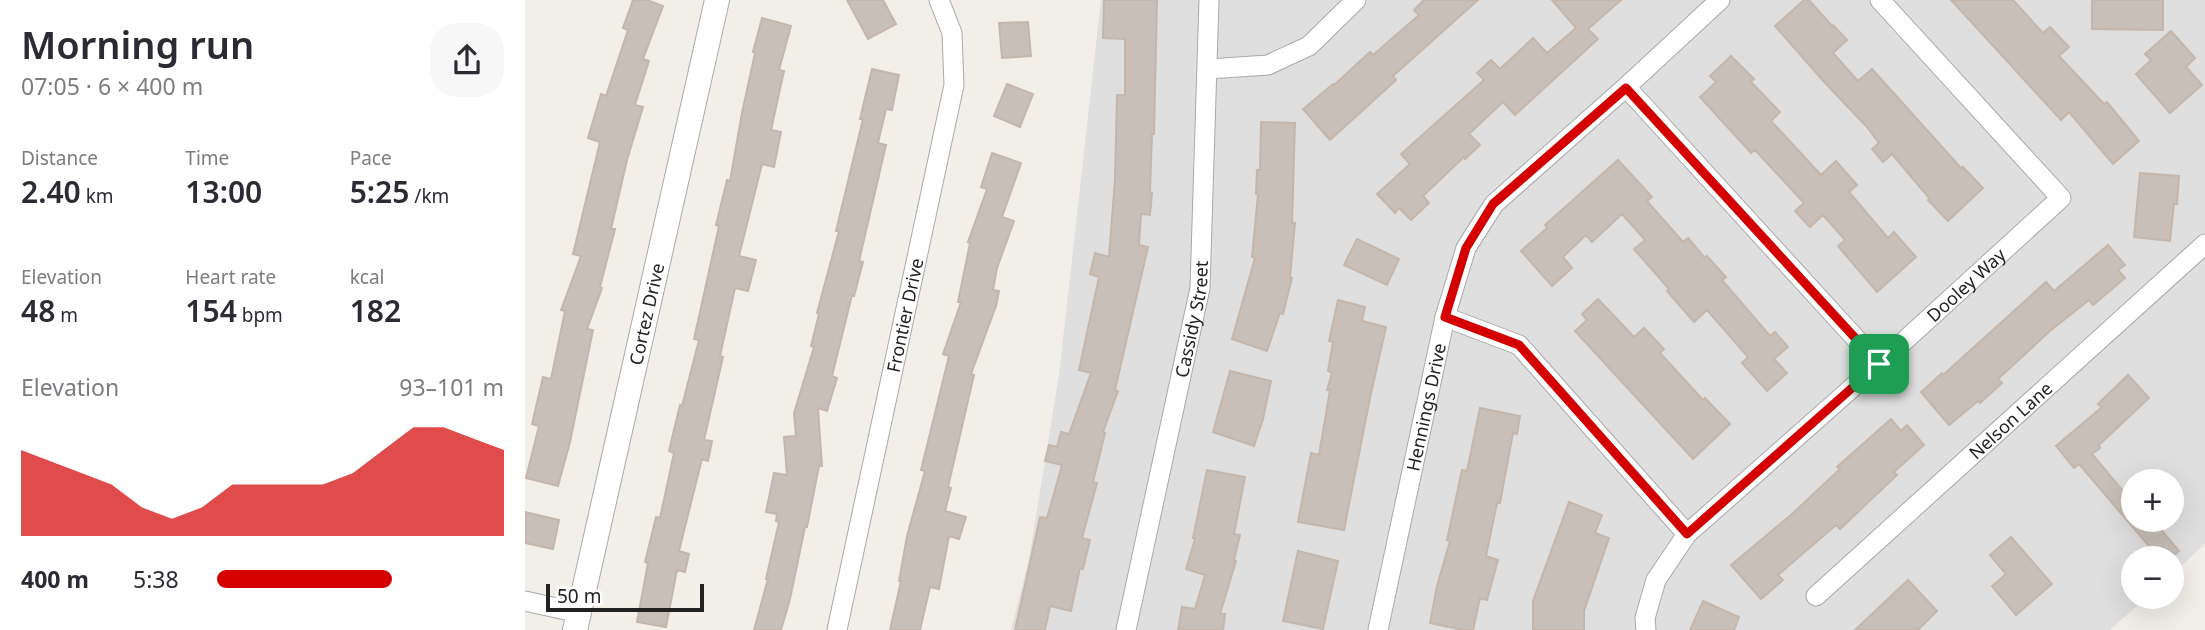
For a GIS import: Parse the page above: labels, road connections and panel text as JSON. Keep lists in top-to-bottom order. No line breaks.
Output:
{"streets":{"street":["Dooley Way","Cortez Drive","Frontier Drive","Cassidy Street","Hennings Drive","Nelson Lane"]},"scale_bar":"50 m","page":{"heading":["Morning run","07:05 · 6 × 400 m"],"stats":[["Distance","2.40 km"],["Time","13:00"],["Pace","5:25 /km"],["Elevation","48 m"],["Heart rate","154 bpm"],["kcal","182"]],"chart":["Elevation","93–101 m"],"map_buttons":["+","−"],"list":[{"name":"400 m","note":"5:38"}],"scale":"50 m"}}
